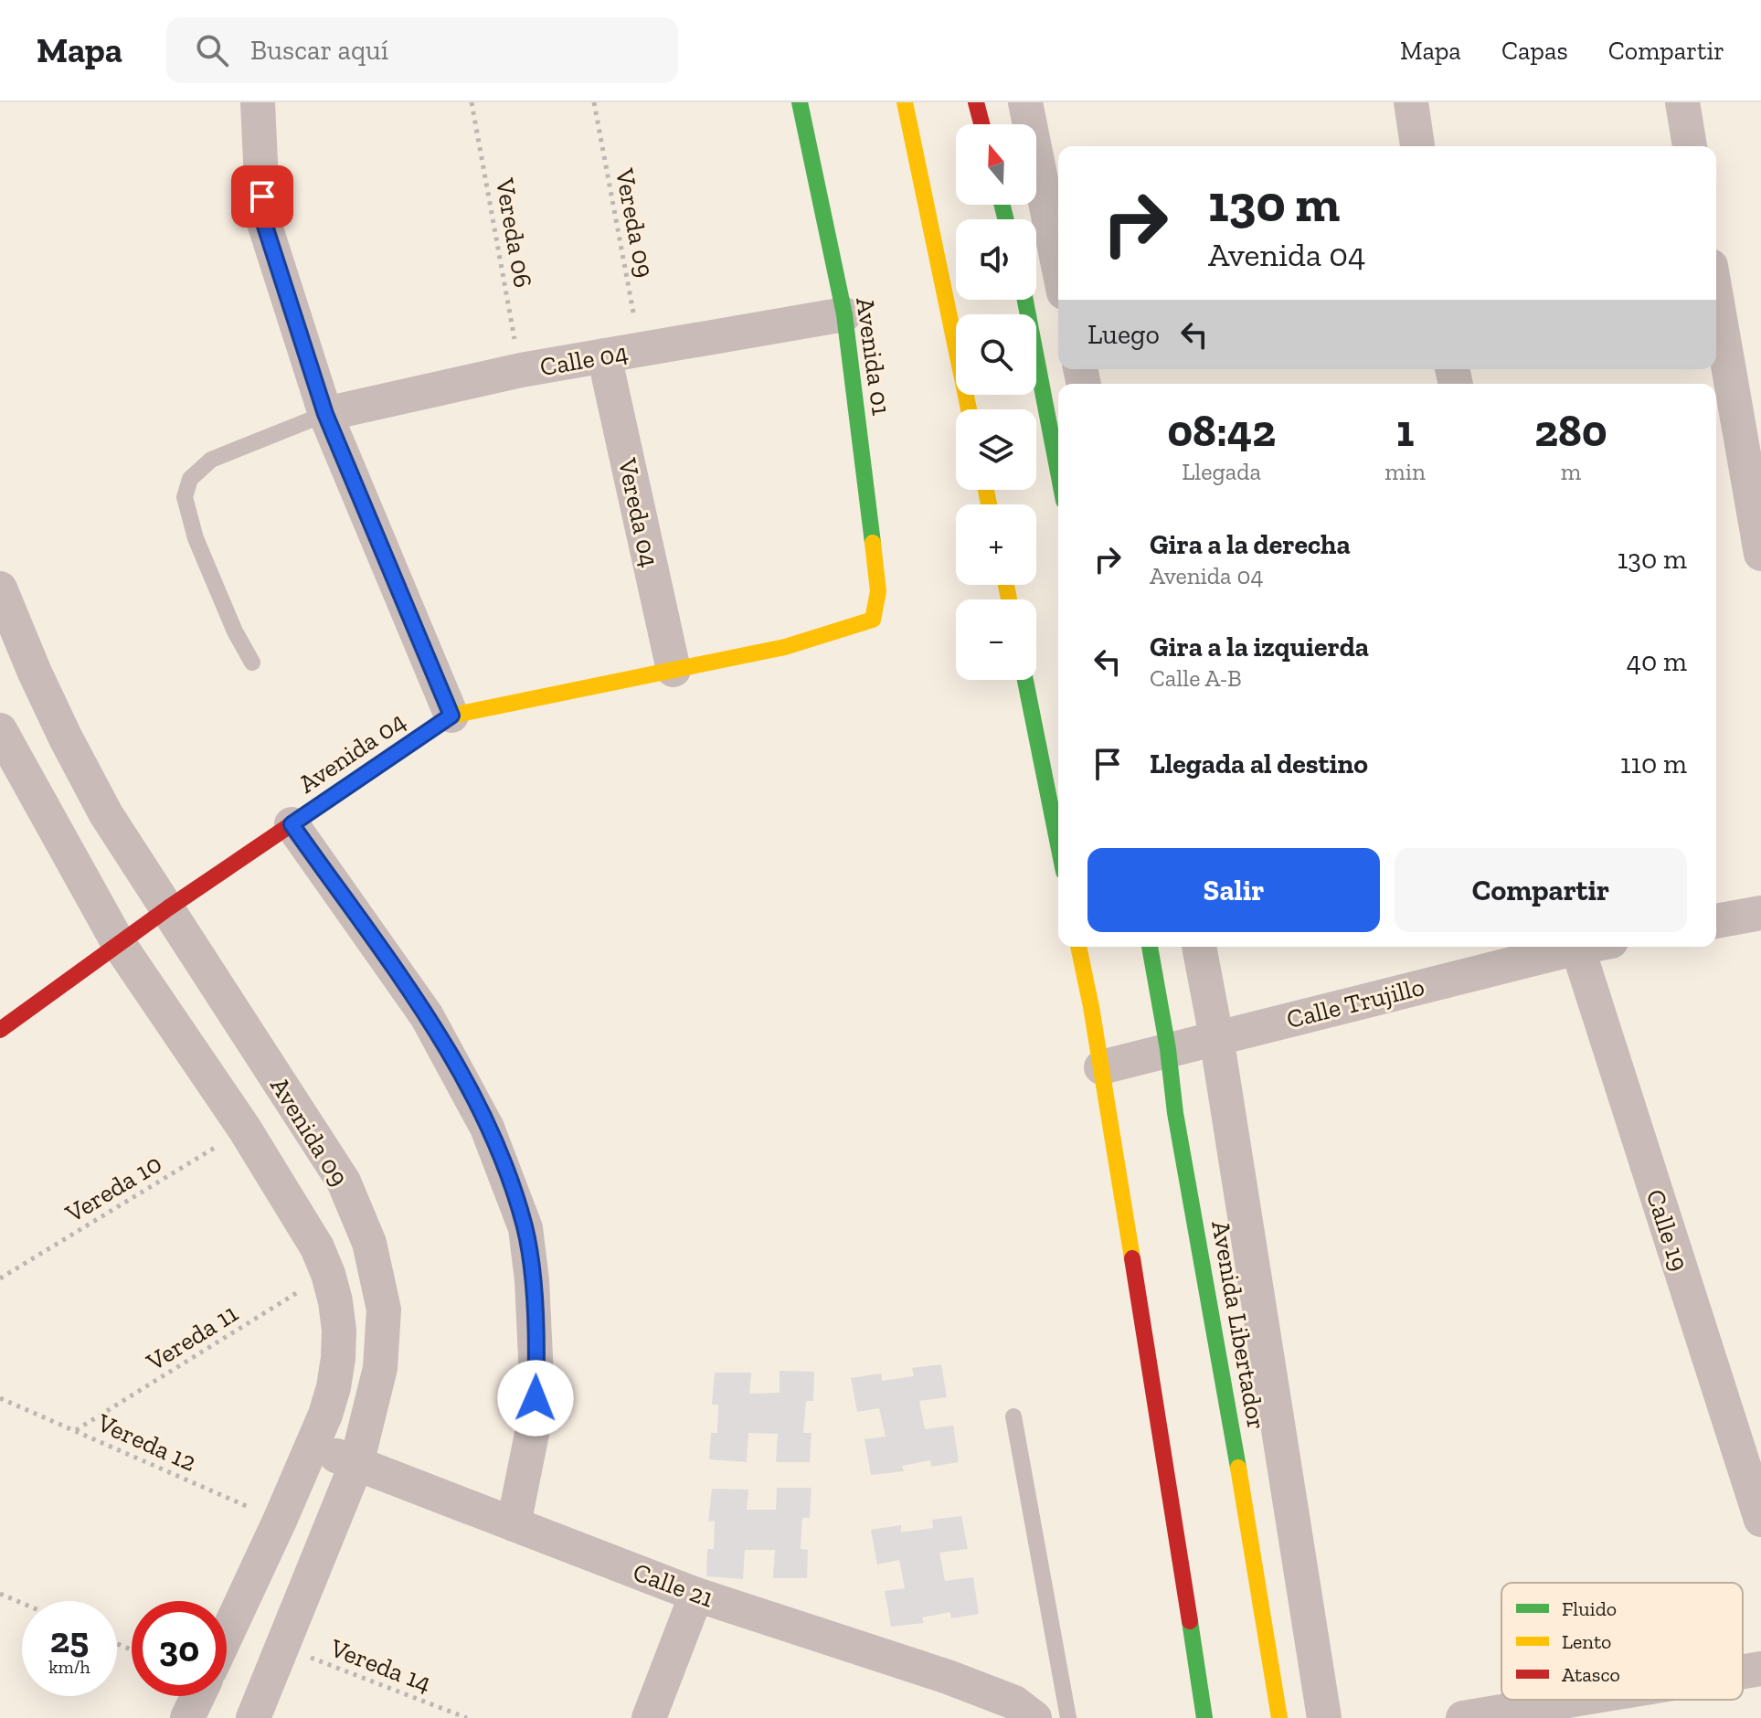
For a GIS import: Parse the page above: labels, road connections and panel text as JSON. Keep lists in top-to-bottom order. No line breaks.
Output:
{"streets":{"street":["Avenida 01","Calle 04","Vereda 04","Avenida 04","Calle Trujillo","Avenida 09","Calle 19","Avenida Libertador","Calle 21"],"path":["Vereda 09","Vereda 06","Vereda 10","Vereda 11","Vereda 12","Vereda 14"]},"crossings":[["Vereda 09","Calle 04"],["Vereda 06","Calle 04"],["Avenida 01","Calle 04"],["Avenida 01","Avenida 04"],["Calle 04","Vereda 04"],["Vereda 04","Avenida 04"],["Avenida 04","Avenida 09"],["Calle Trujillo","Avenida Libertador"],["Avenida 09","Calle 21"],["Avenida 09","Vereda 14"],["Vereda 11","Vereda 12"]],"legend":["Fluido","Lento","Atasco"],"north":"top","page":{"header":"Mapa","search":"Buscar aquí","nav":["Mapa","Capas","Compartir"],"map_buttons":["+","−"],"turn":["130 m","Avenida 04"],"then":"Luego","eta":["08:42","Llegada","1","min","280","m"],"list":[{"name":"Gira a la derecha","note":"Avenida 04","value":"130 m"},{"name":"Gira a la izquierda","note":"Calle A-B","value":"40 m"},{"name":"Llegada al destino","value":"110 m"}],"buttons":["Salir","Compartir"],"speed":"25 km/h","limit":"30"}}
